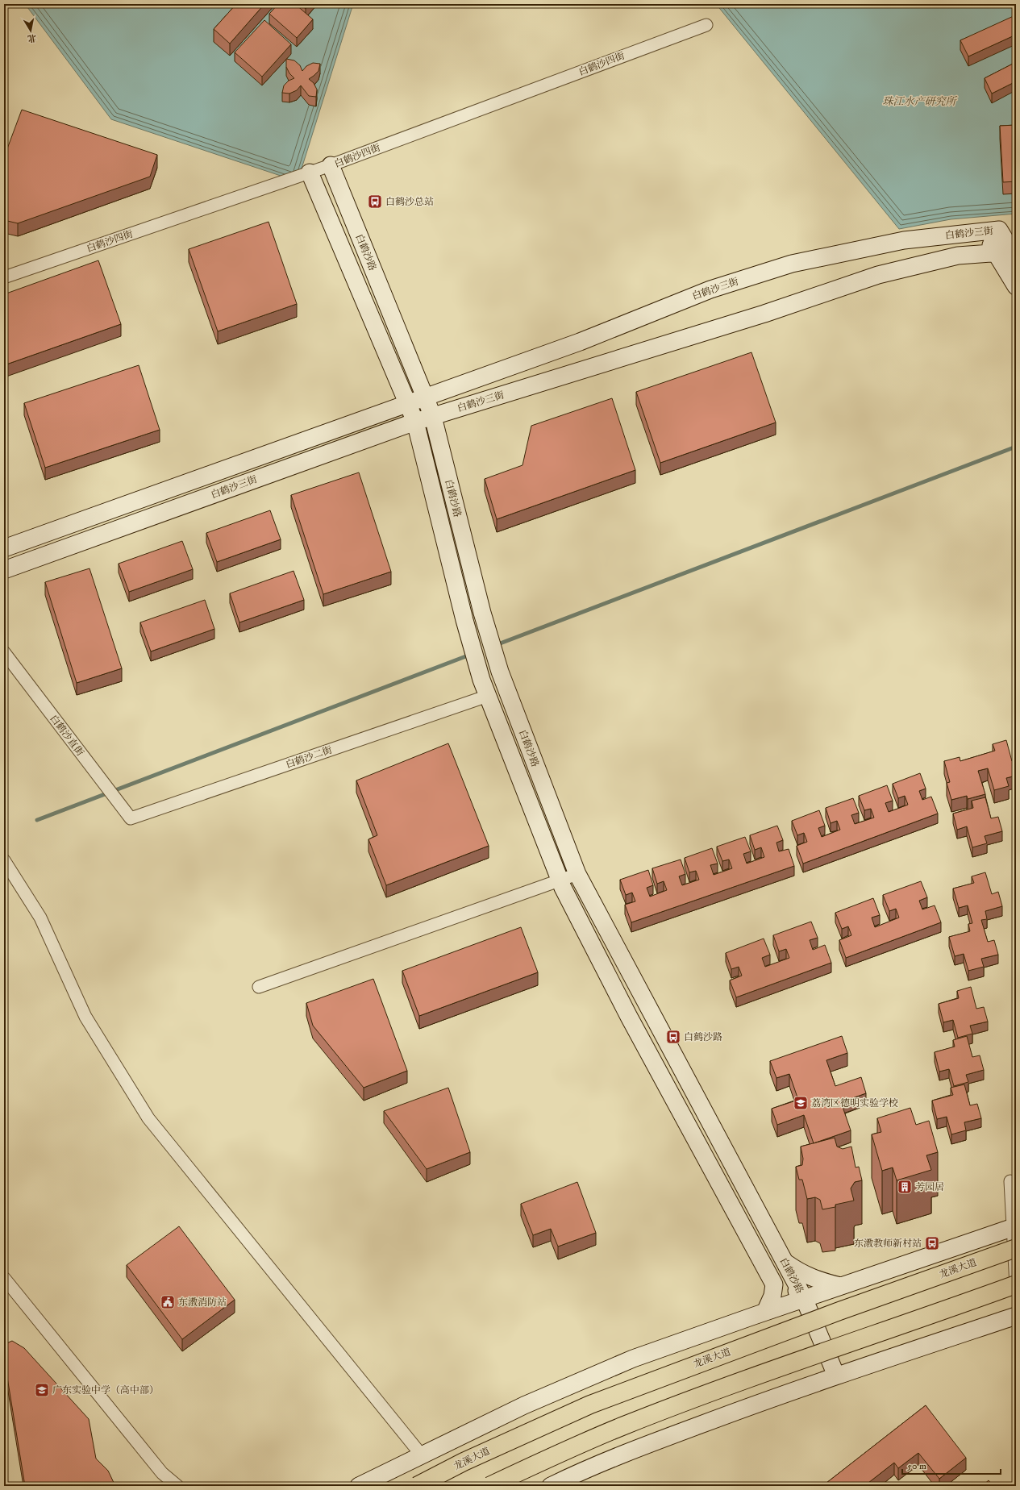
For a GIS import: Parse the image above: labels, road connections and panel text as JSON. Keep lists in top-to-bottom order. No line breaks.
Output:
{"streets":{"main road":["龙溪大道"],"street":["白鹤沙四街","白鹤沙三街","白鹤沙路","白鹤沙直街","白鹤沙二街"]},"crossings":[["白鹤沙四街","白鹤沙路"],["白鹤沙三街","白鹤沙路"],["白鹤沙路","白鹤沙二街"],["白鹤沙直街","白鹤沙二街"]],"water":["珠江水产研究所"],"places":{"bus stop":["白鹤沙总站","白鹤沙路","东漖教师新村站"],"school or university":["荔湾区德明实验学校","广东实验中学（高中部）"],"building":["芳园居"],"public building":["东漖消防站"]},"scale_bar":"50 m","north":"bottom"}
